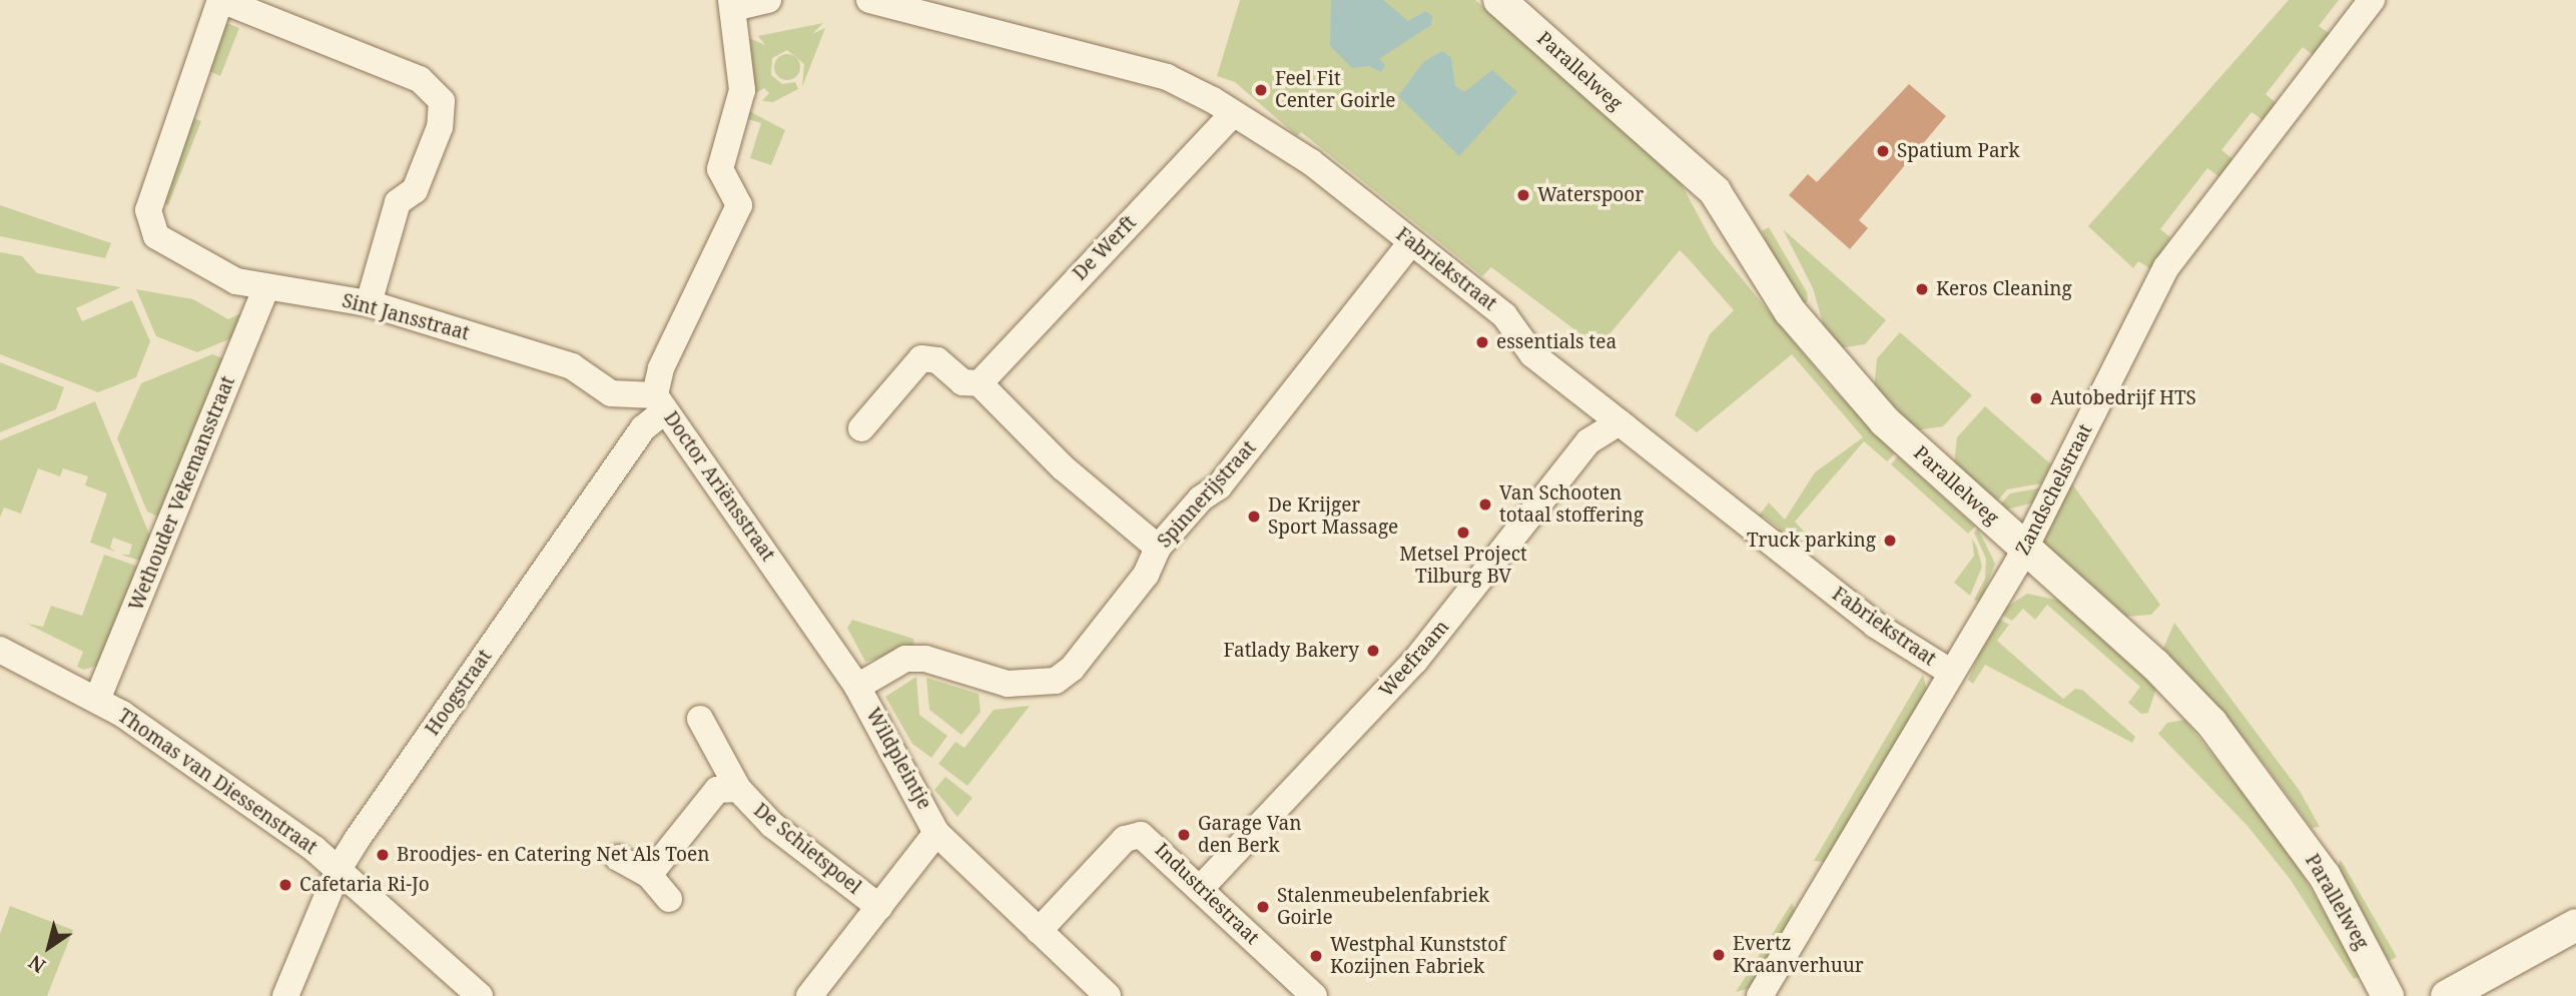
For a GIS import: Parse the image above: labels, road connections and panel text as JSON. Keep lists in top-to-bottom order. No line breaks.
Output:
{"streets":{"street":["Parallelweg","De Werft","Fabriekstraat","Sint Jansstraat","Doctor Ariënsstraat","Zandschelstraat","Wethouder Vekemansstraat","Spinnerijstraat","Weefraam","Hoogstraat","Wildpleintje","Thomas van Diessenstraat","De Schietspoel","Industriestraat"]},"crossings":[["Parallelweg","Zandschelstraat"],["De Werft","Fabriekstraat"],["Fabriekstraat","Zandschelstraat"],["Fabriekstraat","Spinnerijstraat"],["Fabriekstraat","Weefraam"],["Sint Jansstraat","Doctor Ariënsstraat"],["Sint Jansstraat","Wethouder Vekemansstraat"],["Sint Jansstraat","Hoogstraat"],["Doctor Ariënsstraat","Spinnerijstraat"],["Doctor Ariënsstraat","Hoogstraat"],["Doctor Ariënsstraat","Wildpleintje"],["Wethouder Vekemansstraat","Thomas van Diessenstraat"],["Spinnerijstraat","Wildpleintje"],["Weefraam","Industriestraat"],["Hoogstraat","Thomas van Diessenstraat"],["Wildpleintje","Industriestraat"]],"places":["Feel Fit Center Goirle","Spatium Park","Waterspoor","Keros Cleaning","essentials tea","Autobedrijf HTS","Van Schooten totaal stoffering","De Krijger Sport Massage","Metsel Project Tilburg BV","Truck parking","Fatlady Bakery","Garage Van den Berk","Broodjes- en Catering Net Als Toen","Cafetaria Ri-Jo","Stalenmeubelenfabriek Goirle","Evertz Kraanverhuur","Westphal Kunststof Kozijnen Fabriek"],"north":"bottom left"}
